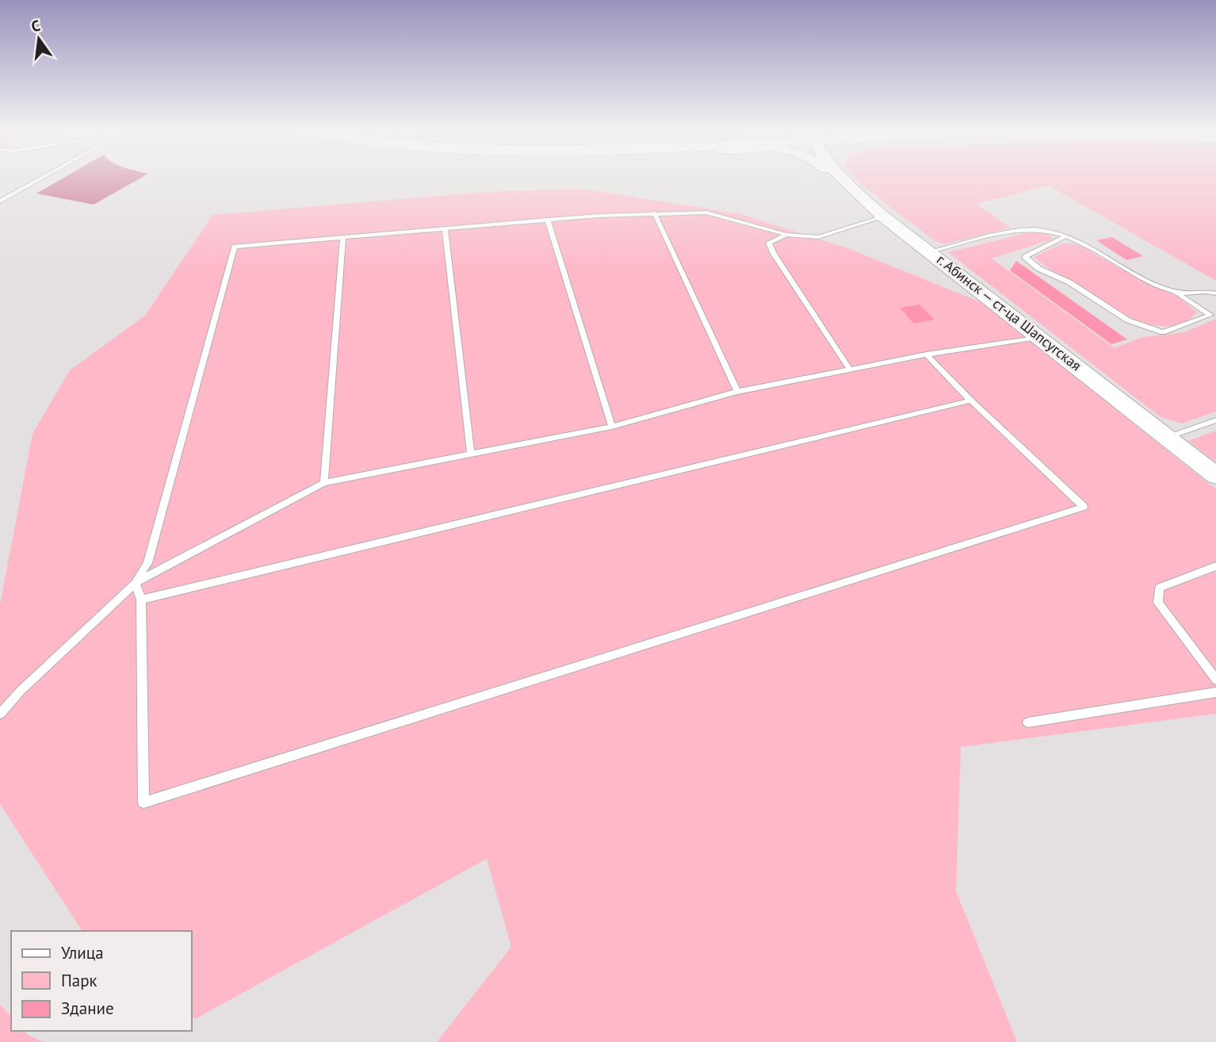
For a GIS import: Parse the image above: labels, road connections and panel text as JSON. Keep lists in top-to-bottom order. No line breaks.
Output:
{"streets":{"main road":["г. Абинск — ст-ца Шапсугская"]},"legend":["Улица","Парк","Здание"],"north":"top"}
